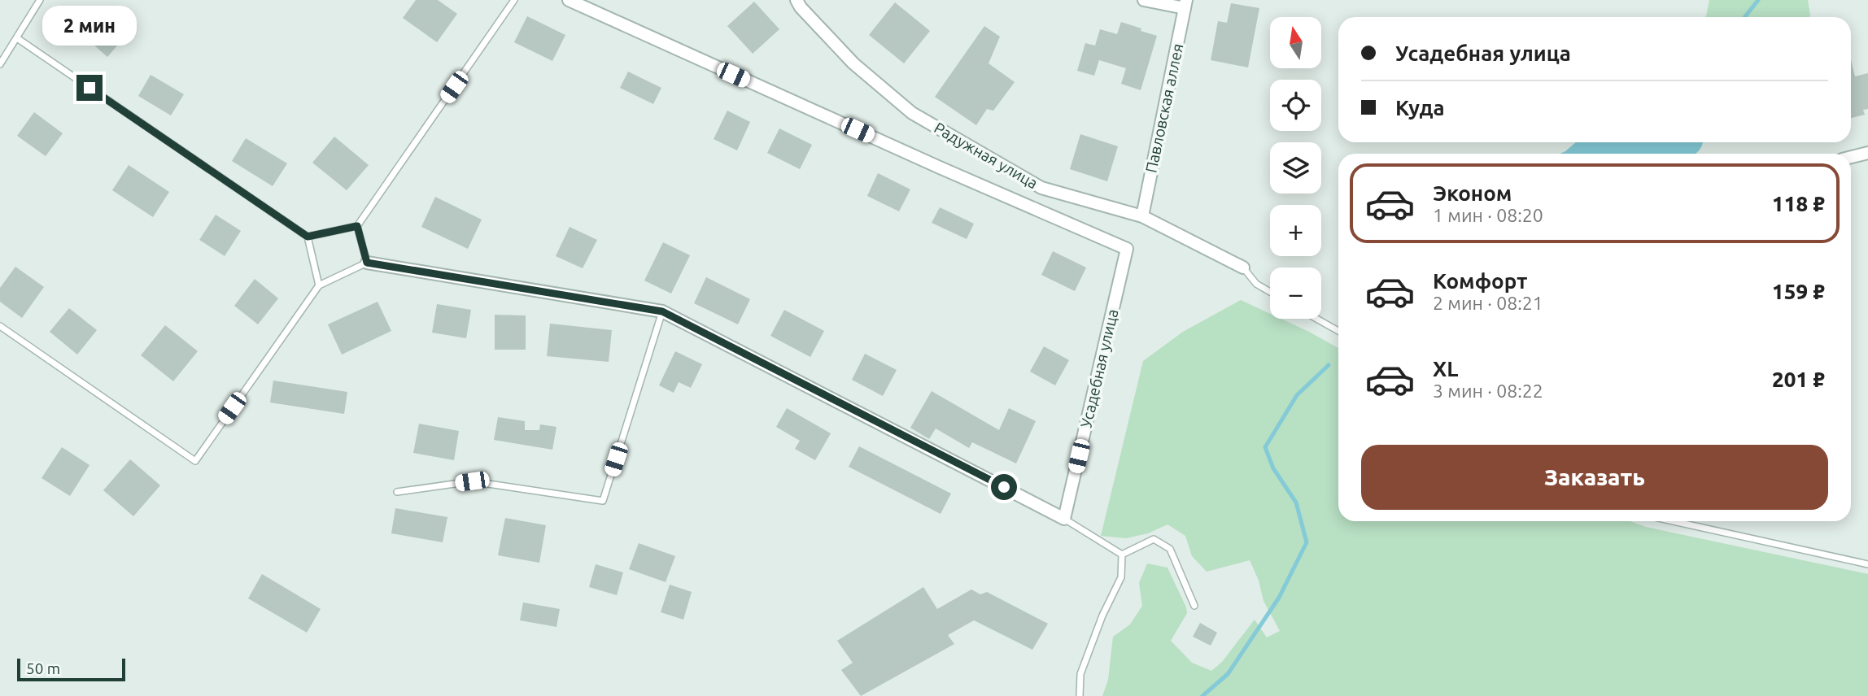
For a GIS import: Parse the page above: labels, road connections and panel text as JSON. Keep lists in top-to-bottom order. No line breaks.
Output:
{"streets":{"street":["Павловская аллея","Радужная улица","Усадебная улица"]},"crossings":[["Павловская аллея","Радужная улица"]],"scale_bar":"50 m","north":"top","page":{"bubble":"2 мин","map_buttons":["+","−"],"banner":["Усадебная улица","Куда"],"list":[{"name":"Эконом","note":"1 мин · 08:20","value":"118 ₽"},{"name":"Комфорт","note":"2 мин · 08:21","value":"159 ₽"},{"name":"XL","note":"3 мин · 08:22","value":"201 ₽"}],"buttons":"Заказать","scale":"50 m"}}
